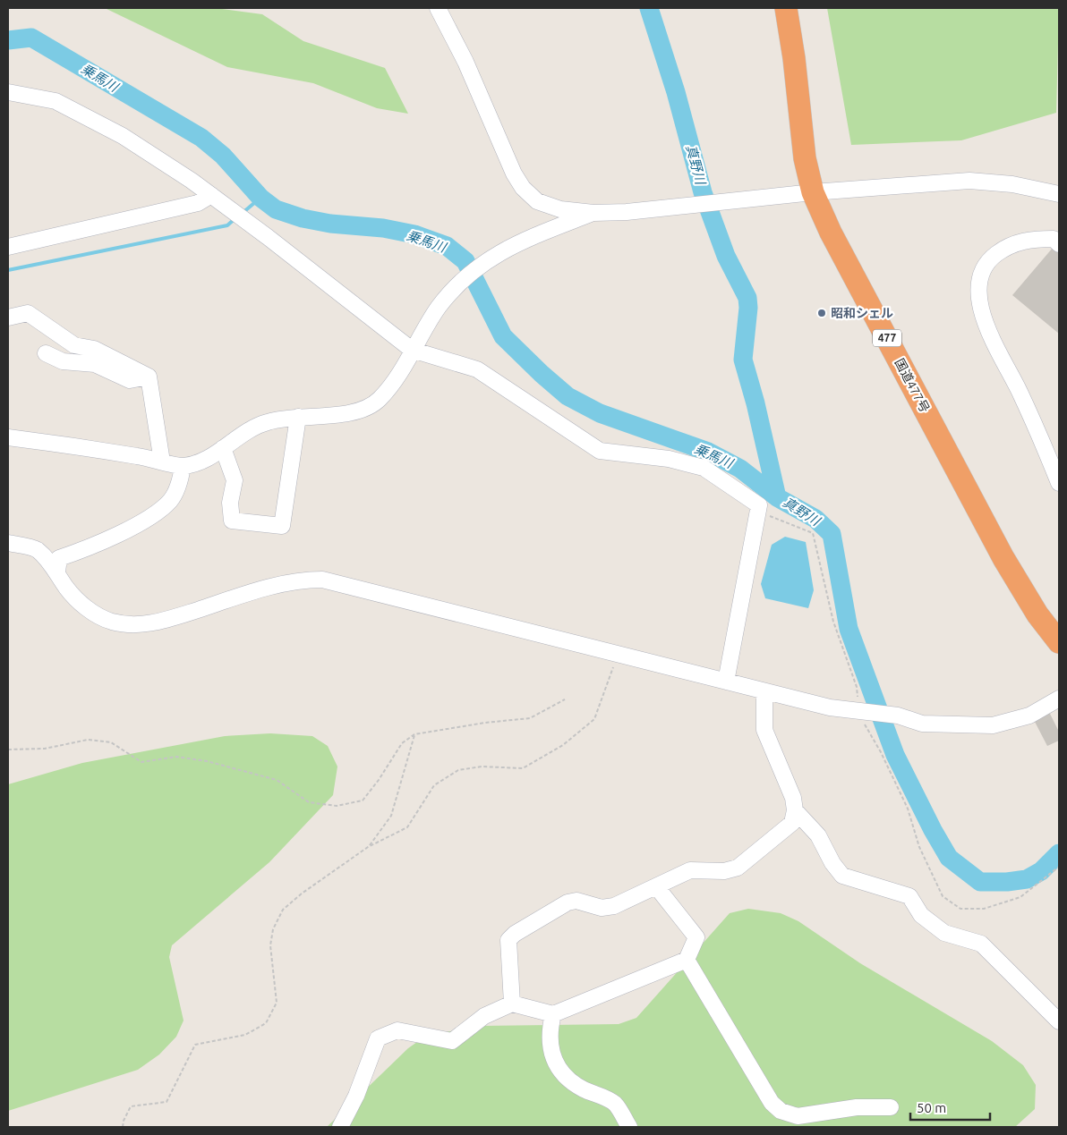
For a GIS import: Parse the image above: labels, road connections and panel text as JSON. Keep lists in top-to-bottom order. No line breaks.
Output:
{"streets":{"highway":["477","国道477号"]},"water":["乗馬川","真野川"],"places":["昭和シェル"],"scale_bar":"50 m"}
